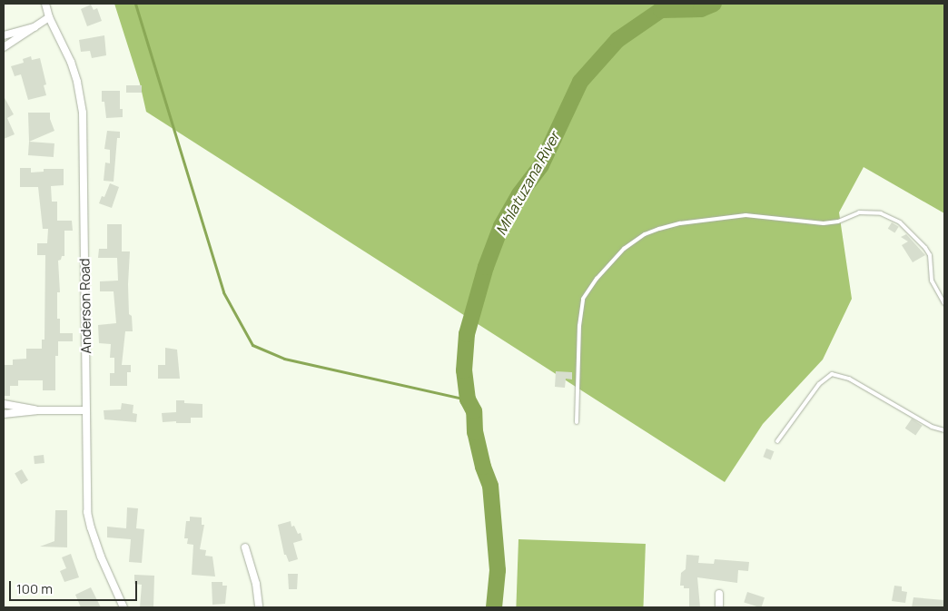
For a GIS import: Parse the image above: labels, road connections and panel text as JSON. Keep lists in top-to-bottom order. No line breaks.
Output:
{"streets":{"street":["Anderson Road"]},"water":["Mhlatuzana River"],"scale_bar":"100 m"}
